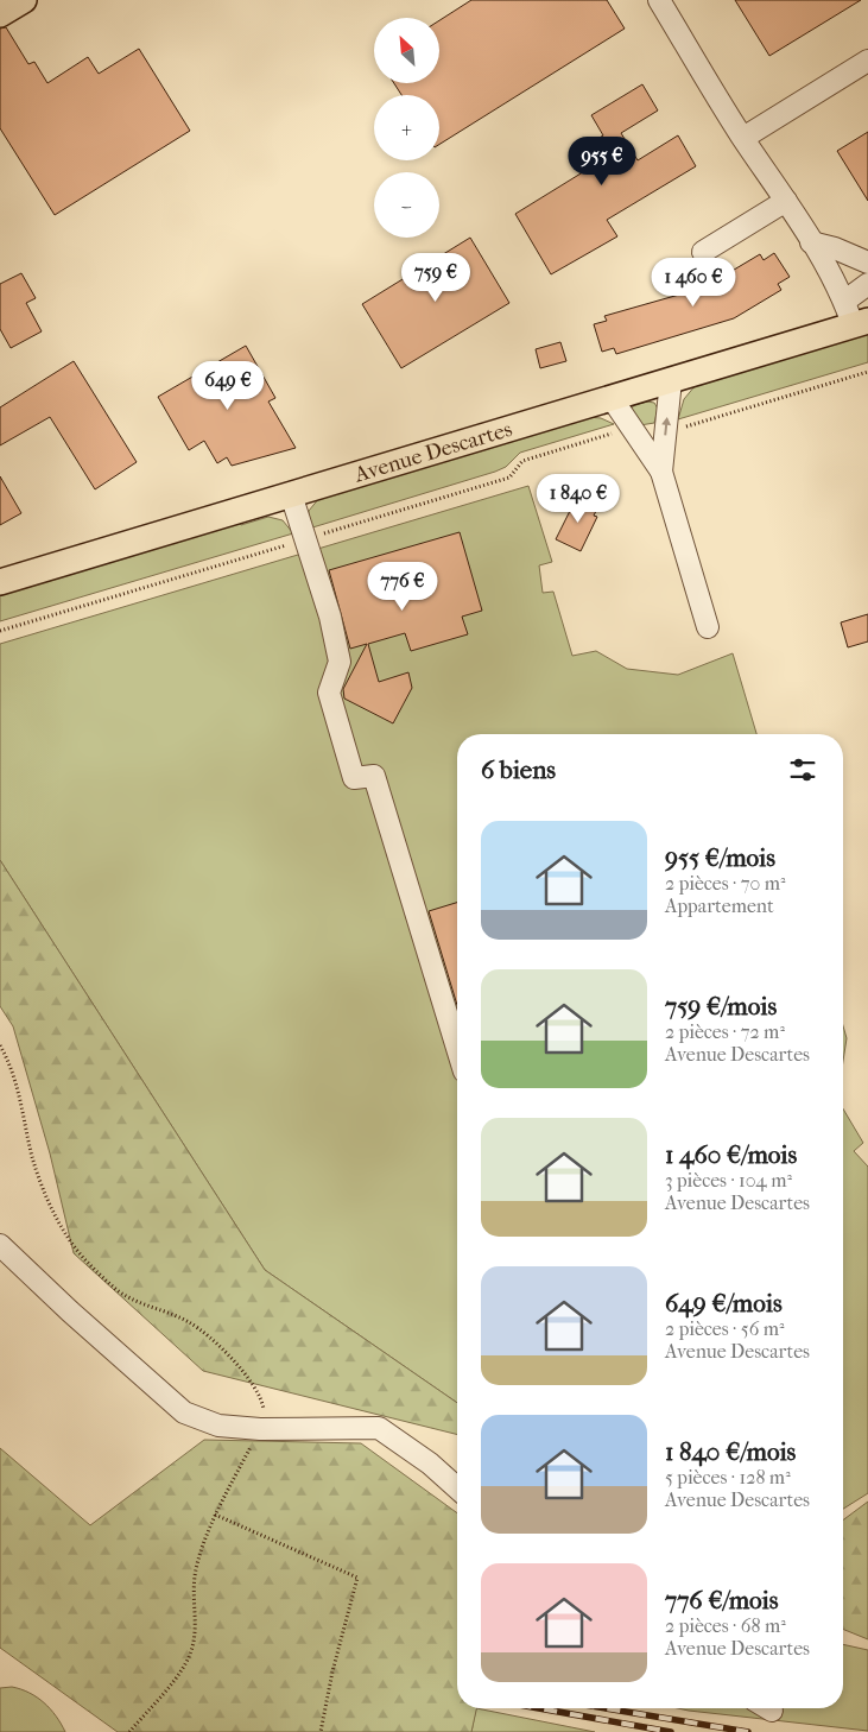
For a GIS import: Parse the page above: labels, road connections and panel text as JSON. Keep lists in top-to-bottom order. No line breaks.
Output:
{"streets":{"main road":["Avenue Descartes"]},"north":"top left","page":{"map_buttons":["+","−"],"price":["955 €","759 €","1 460 €","649 €","1 840 €","776 €"],"heading":"6 biens","list":[{"name":"955 €/mois","note":"2 pièces · 70 m² · Appartement"},{"name":"759 €/mois","note":"2 pièces · 72 m² · Avenue Descartes"},{"name":"1 460 €/mois","note":"3 pièces · 104 m² · Avenue Descartes"},{"name":"649 €/mois","note":"2 pièces · 56 m² · Avenue Descartes"},{"name":"1 840 €/mois","note":"5 pièces · 128 m² · Avenue Descartes"},{"name":"776 €/mois","note":"2 pièces · 68 m² · Avenue Descartes"}]}}
